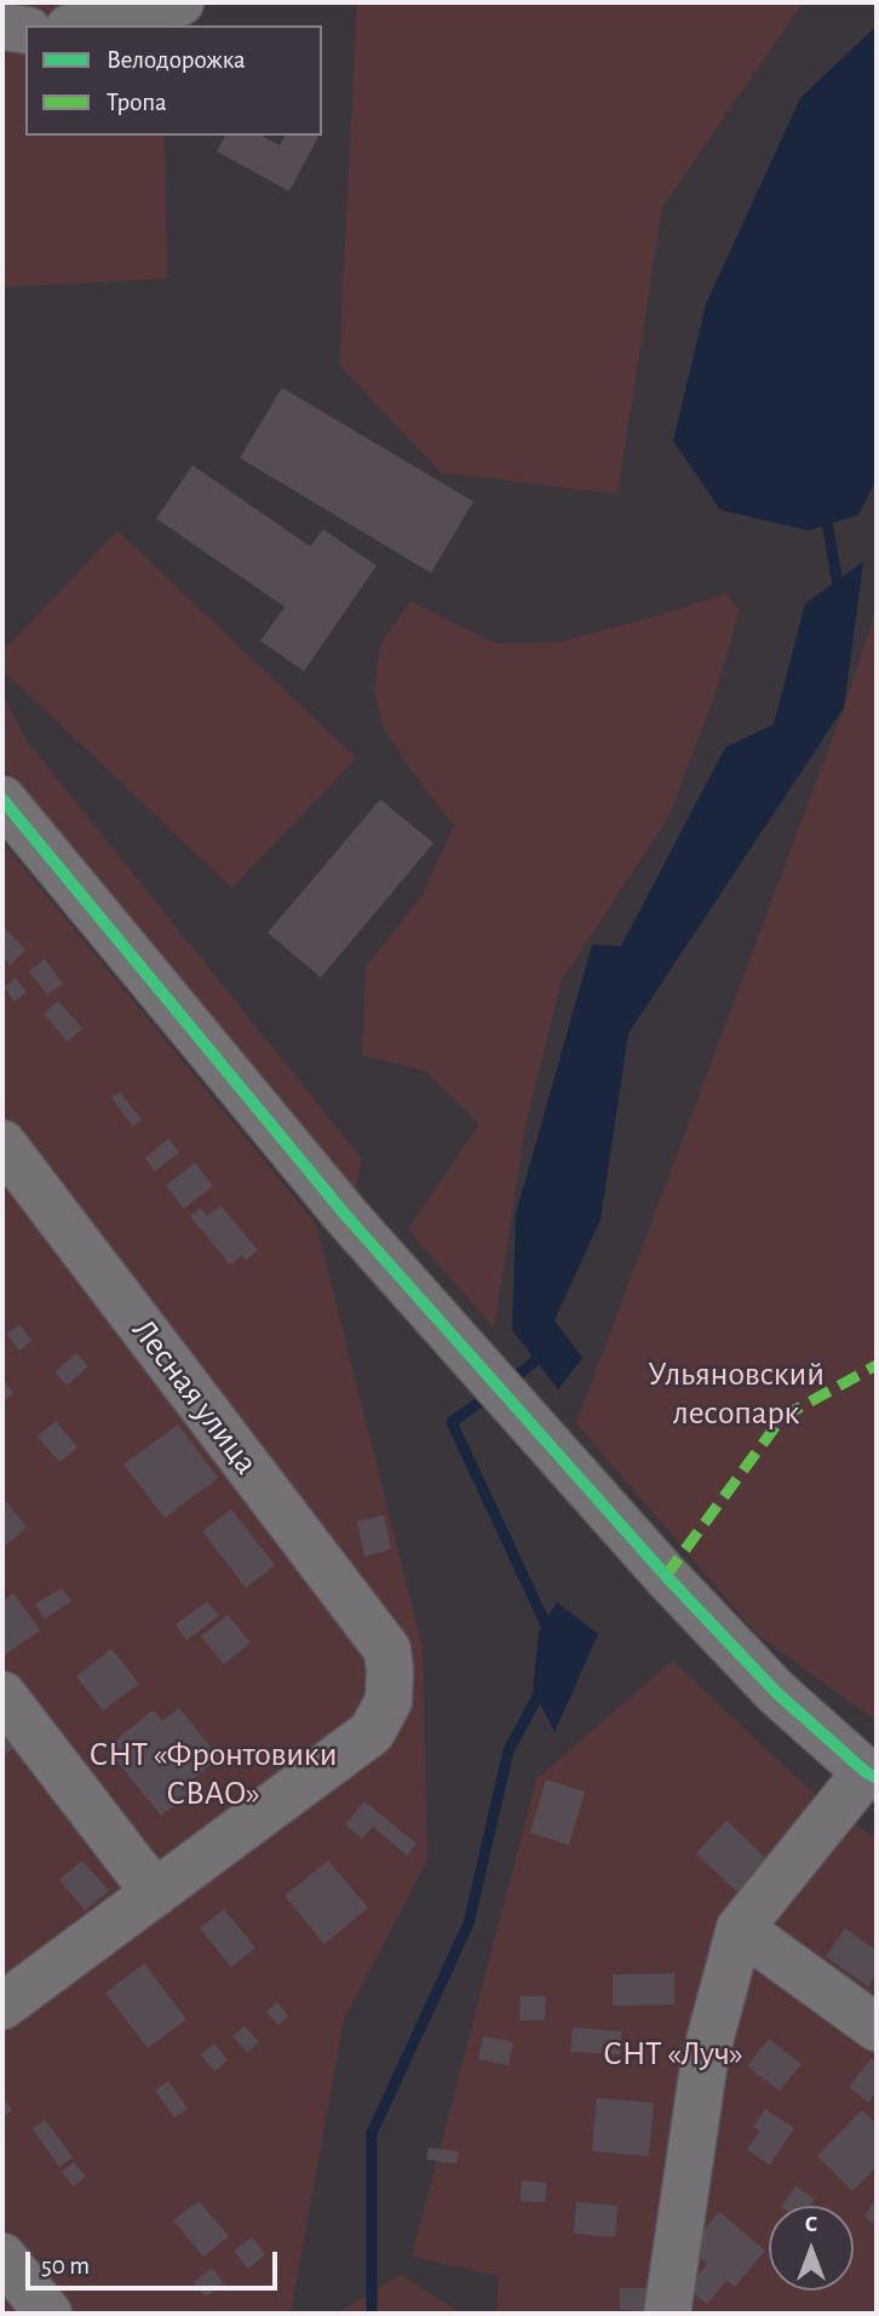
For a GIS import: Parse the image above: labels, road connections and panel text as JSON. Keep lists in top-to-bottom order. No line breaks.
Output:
{"streets":{"street":["Лесная улица"]},"parks":["Ульяновский лесопарк","СНТ «Фронтовики СВАО»","СНТ «Луч»"],"legend":["Велодорожка","Тропа"],"scale_bar":"50 m","north":"top"}
